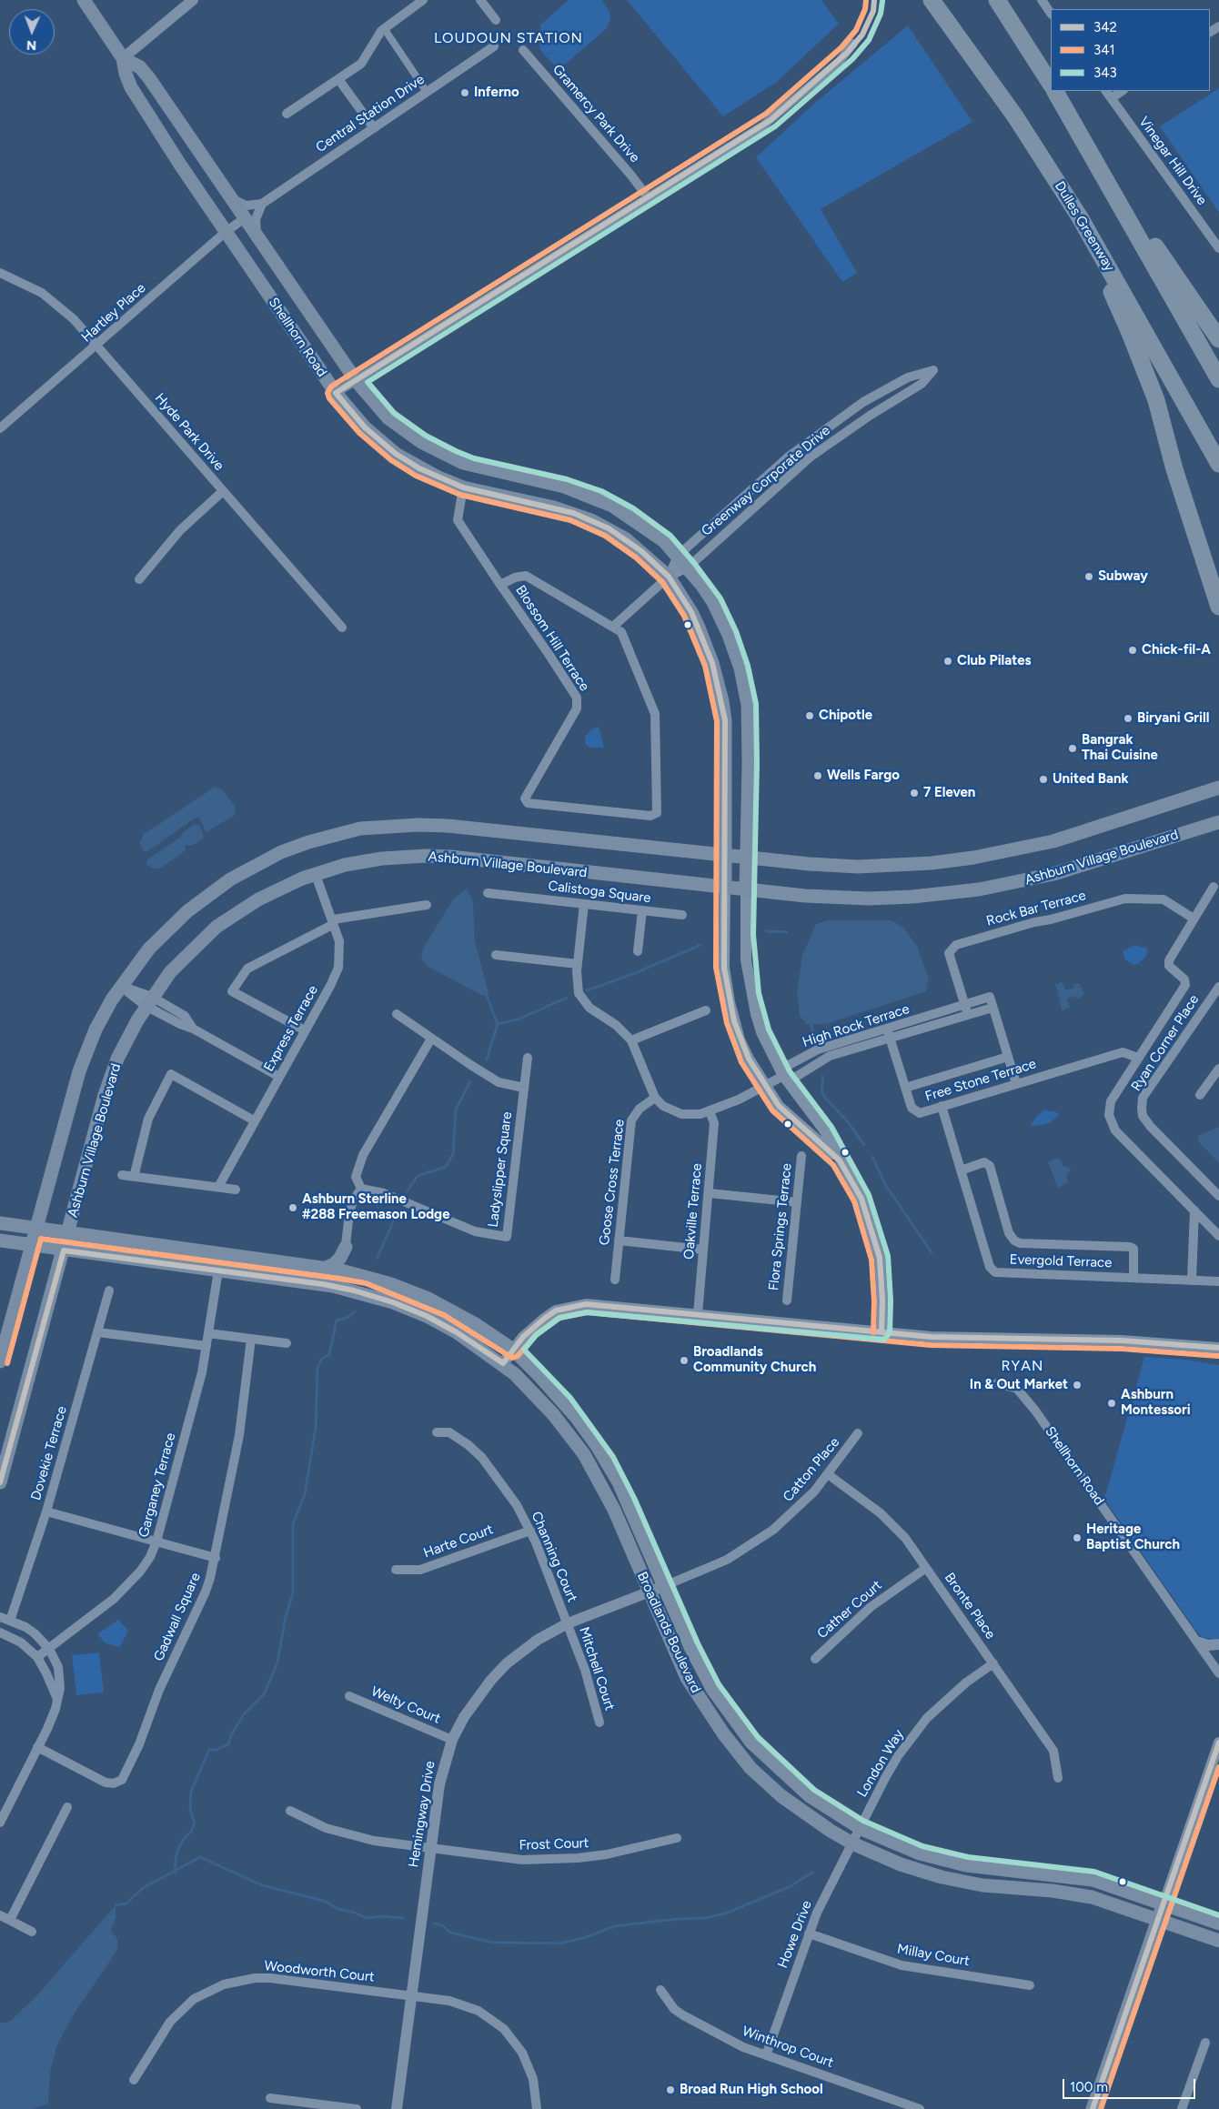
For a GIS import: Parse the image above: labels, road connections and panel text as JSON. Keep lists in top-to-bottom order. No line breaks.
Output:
{"streets":{"highway":["Dulles Greenway"],"main road":["Shellhorn Road","Ashburn Village Boulevard","Broadlands Boulevard"],"street":["Central Station Drive","Gramercy Park Drive","Vinegar Hill Drive","Hartley Place","Hyde Park Drive","Greenway Corporate Drive","Blossom Hill Terrace","Calistoga Square","Rock Bar Terrace","High Rock Terrace","Express Terrace","Ryan Corner Place","Free Stone Terrace","Ladyslipper Square","Goose Cross Terrace","Oakville Terrace","Flora Springs Terrace","Evergold Terrace","Dovekie Terrace","Catton Place","Garganey Terrace","Harte Court","Channing Court","Bronte Place","Cather Court","Gadwall Square","Mitchell Court","Welty Court","London Way","Hemingway Drive","Frost Court","Howe Drive","Millay Court","Woodworth Court","Winthrop Court"]},"crossings":[["Hartley Place","Shellhorn Road"],["Hartley Place","Hyde Park Drive"],["Shellhorn Road","Greenway Corporate Drive"],["Shellhorn Road","Blossom Hill Terrace"],["Shellhorn Road","Ashburn Village Boulevard"],["Shellhorn Road","High Rock Terrace"],["Ashburn Village Boulevard","Express Terrace"],["Ashburn Village Boulevard","Broadlands Boulevard"],["Rock Bar Terrace","High Rock Terrace"],["High Rock Terrace","Free Stone Terrace"],["Free Stone Terrace","Evergold Terrace"],["Catton Place","Bronte Place"],["Catton Place","Broadlands Boulevard"],["Catton Place","Hemingway Drive"],["Garganey Terrace","Broadlands Boulevard"],["Harte Court","Channing Court"],["Channing Court","Mitchell Court"],["Channing Court","Hemingway Drive"],["Bronte Place","Cather Court"],["Bronte Place","London Way"],["Broadlands Boulevard","London Way"],["Broadlands Boulevard","Hemingway Drive"],["Broadlands Boulevard","Howe Drive"],["Mitchell Court","Hemingway Drive"],["Welty Court","Hemingway Drive"],["London Way","Howe Drive"],["Hemingway Drive","Frost Court"],["Hemingway Drive","Woodworth Court"],["Howe Drive","Millay Court"],["Howe Drive","Winthrop Court"]],"districts":["LOUDOUN STATION","RYAN"],"places":["Inferno","Subway","Chick-fil-A","Club Pilates","Chipotle","Biryani Grill","Bangrak Thai Cuisine","Wells Fargo","United Bank","7 Eleven","Ashburn Sterline #288 Freemason Lodge","Broadlands Community Church","In & Out Market","Ashburn Montessori","Heritage Baptist Church","Broad Run High School"],"lines":["transit line 342","transit line 341","transit line 343"],"legend":["342","341","343"],"scale_bar":"100 m","north":"bottom"}
